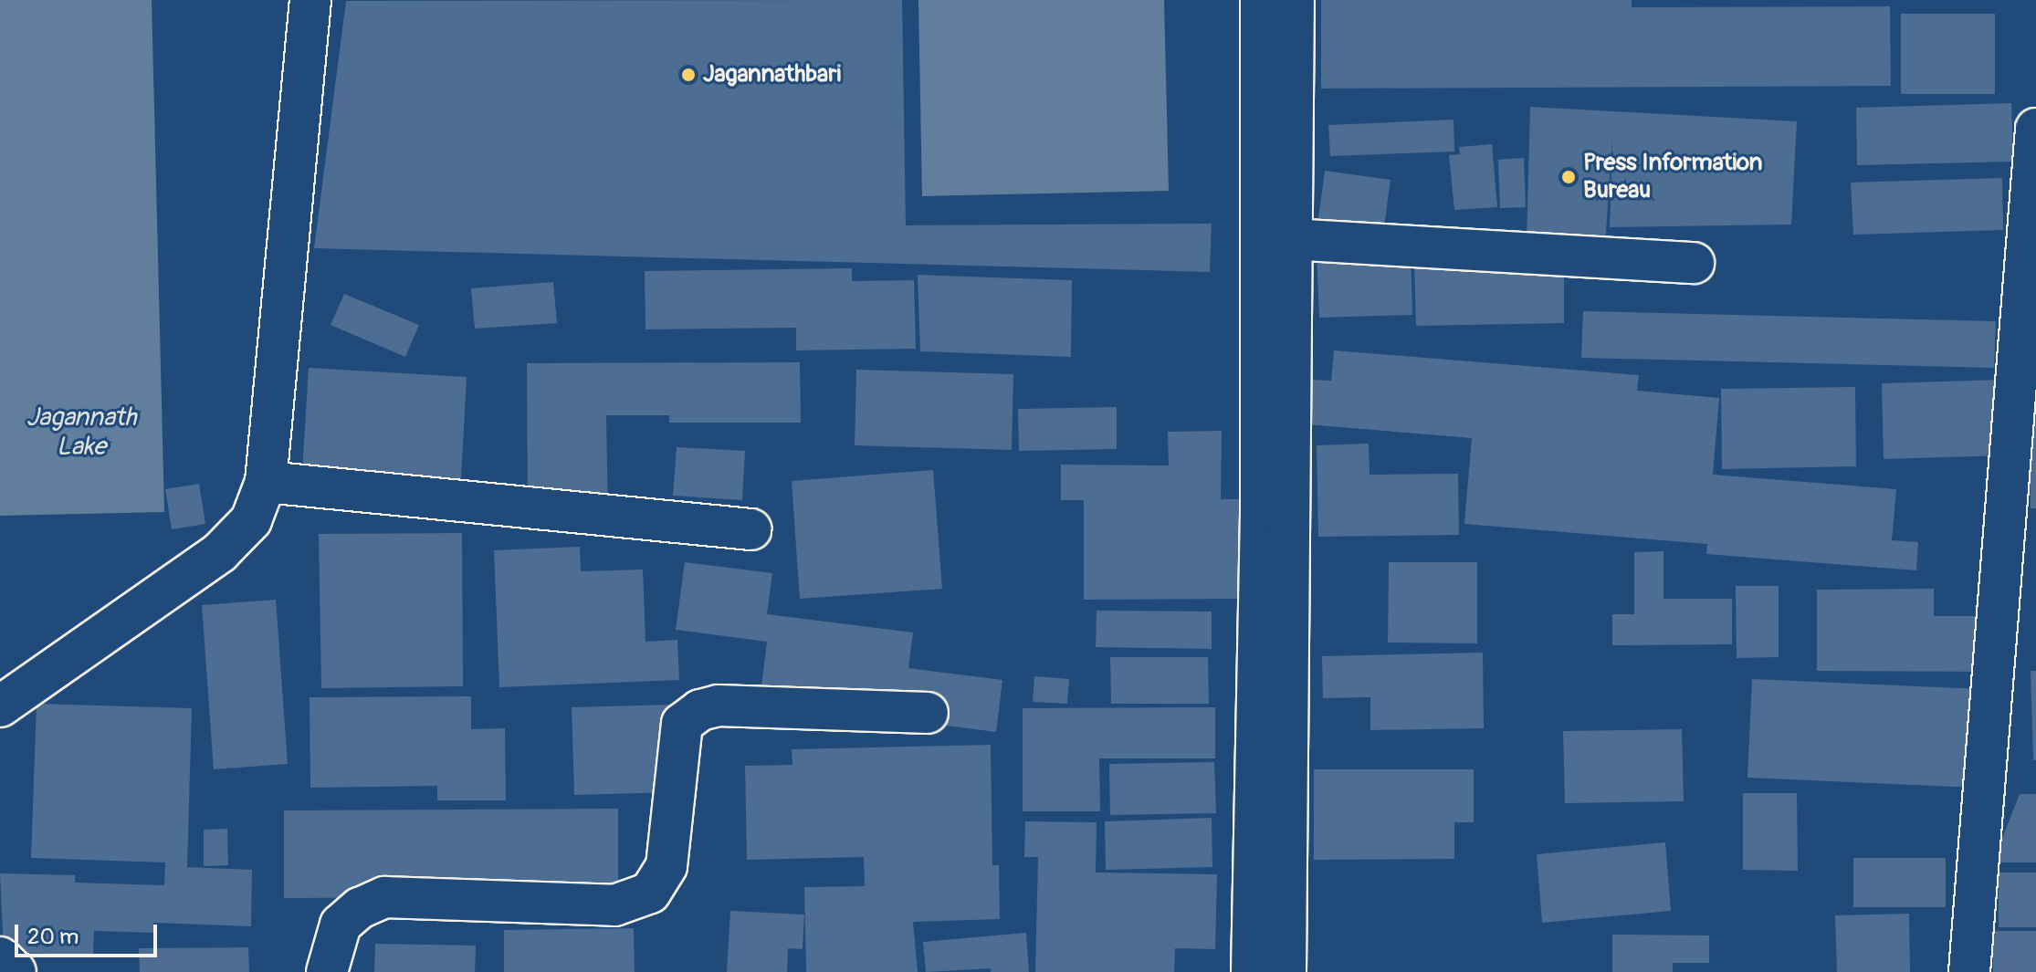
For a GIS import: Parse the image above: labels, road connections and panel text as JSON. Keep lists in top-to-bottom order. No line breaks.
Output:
{"water":["Jagannath Lake"],"places":["Jagannathbari","Press Information Bureau"],"scale_bar":"20 m"}
